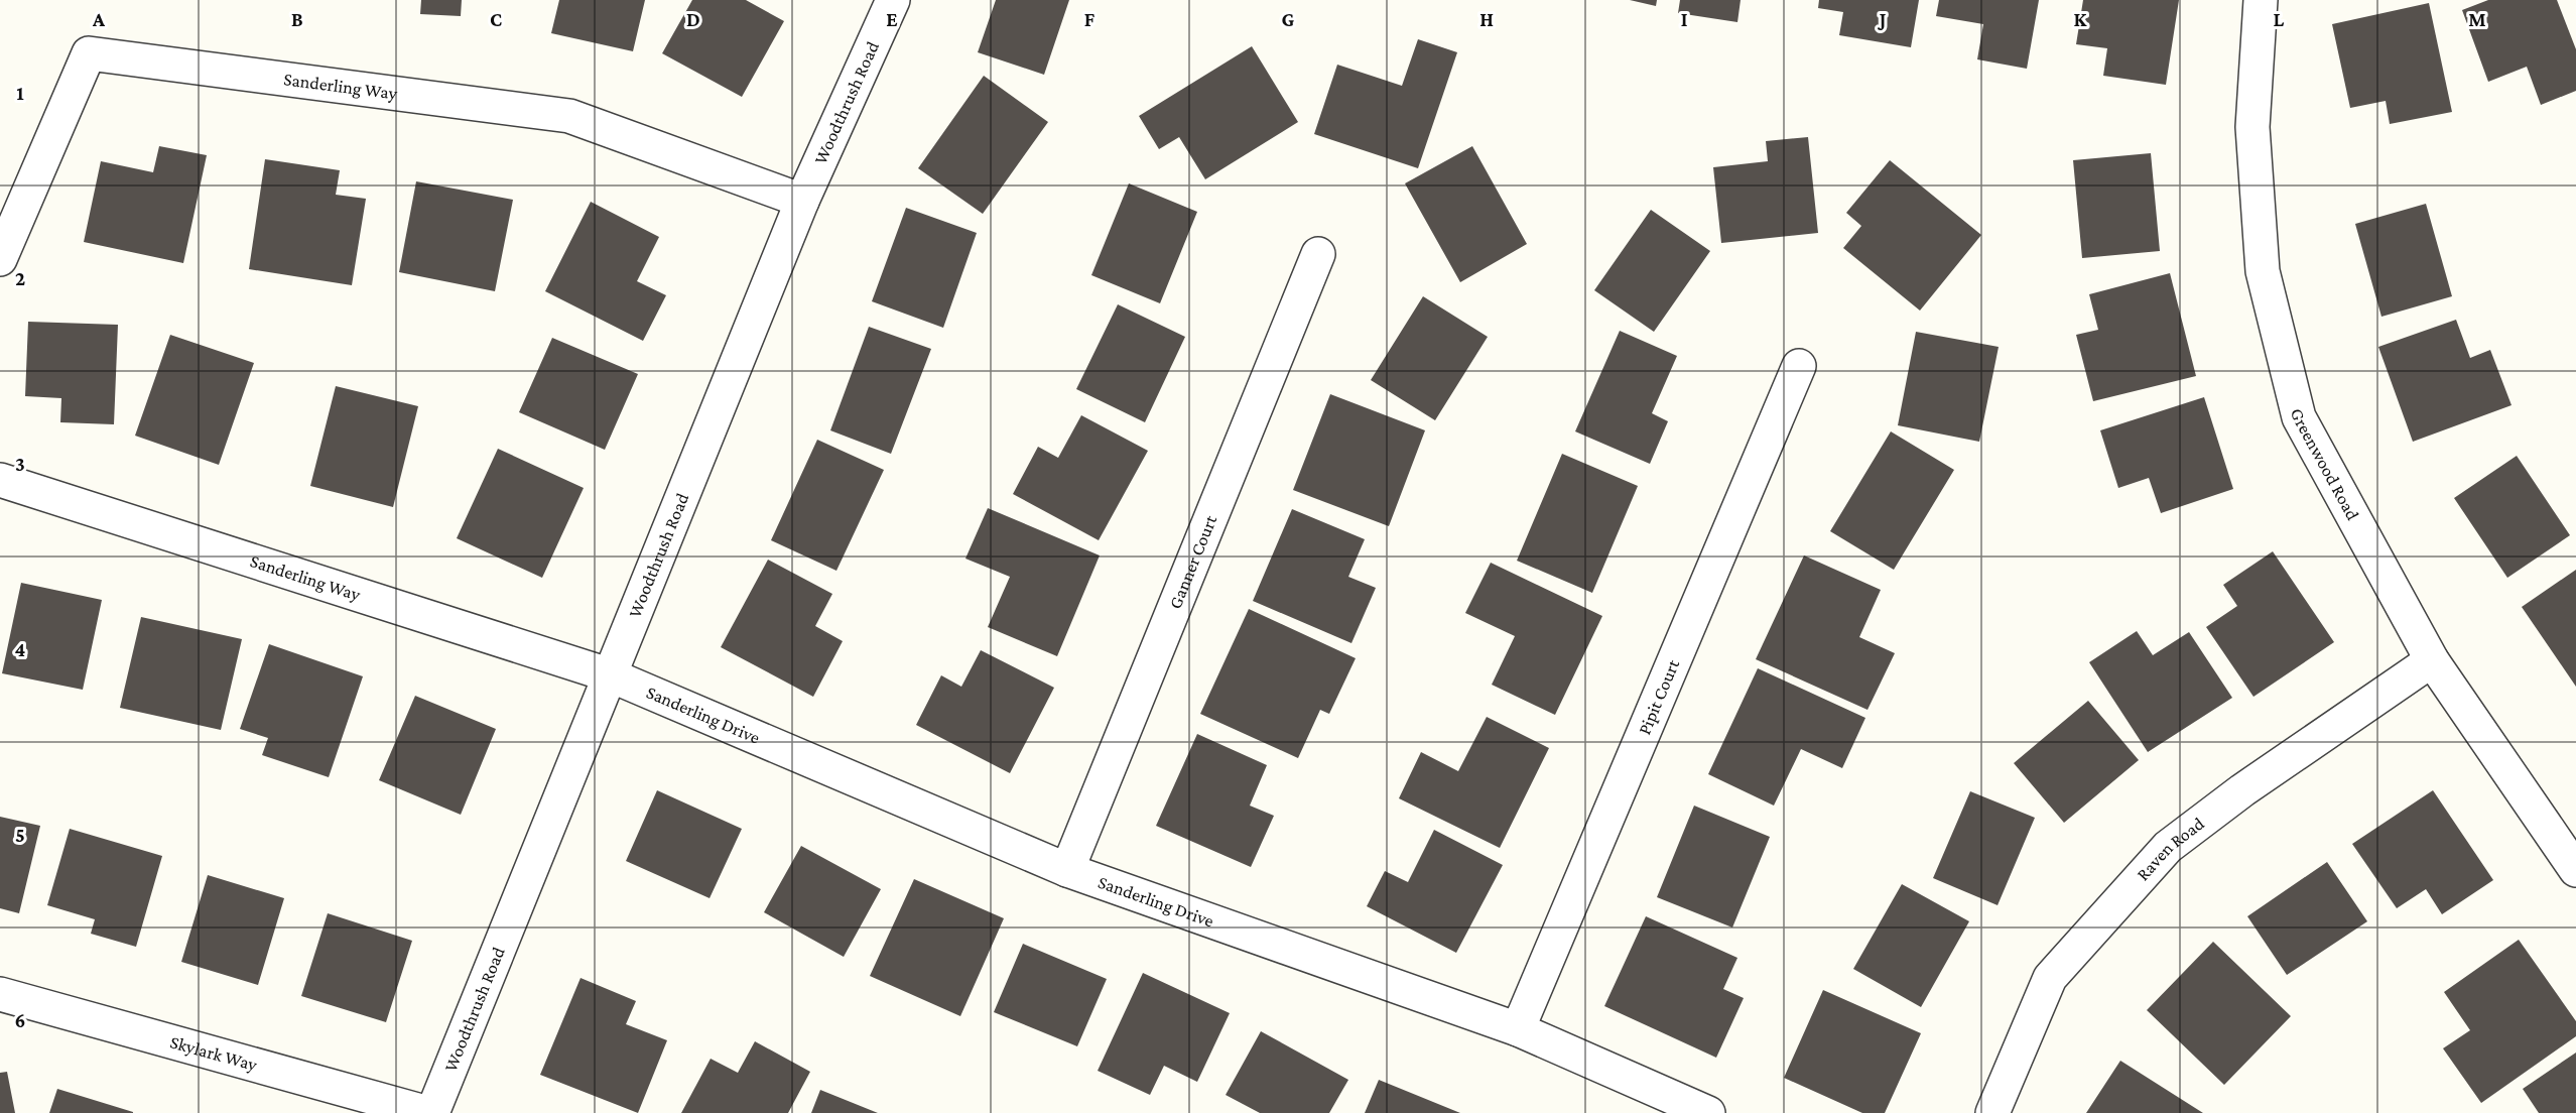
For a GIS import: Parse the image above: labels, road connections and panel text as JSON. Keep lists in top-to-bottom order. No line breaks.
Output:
{"streets":{"street":["Sanderling Way","Woodthrush Road","Greenwood Road","Ganner Court","Pipit Court","Sanderling Drive","Raven Road","Skylark Way"]},"crossings":[["Sanderling Way","Woodthrush Road"],["Sanderling Way","Sanderling Drive"],["Woodthrush Road","Sanderling Drive"],["Woodthrush Road","Skylark Way"],["Greenwood Road","Raven Road"],["Ganner Court","Sanderling Drive"],["Pipit Court","Sanderling Drive"]],"grid":{"columns":["A","B","C","D","E","F","G","H","I","J","K","L","M"],"rows":["1","2","3","4","5","6"]}}
